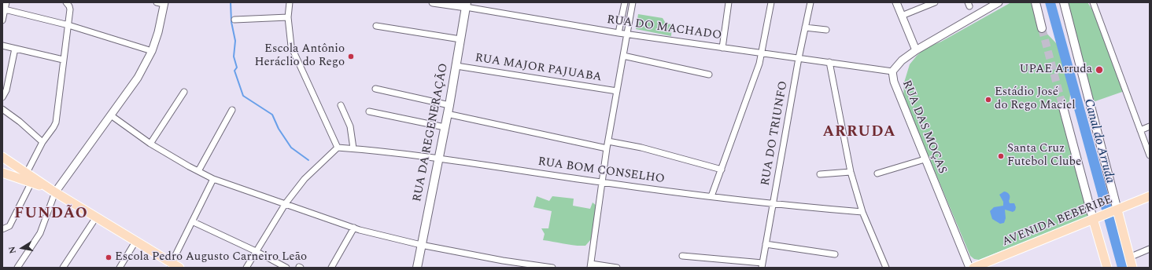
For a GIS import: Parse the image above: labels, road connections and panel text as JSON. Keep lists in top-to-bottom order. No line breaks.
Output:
{"streets":{"main road":["RUA DA REGENERAÇÃO","AVENIDA BEBERIBE"],"street":["RUA DO MACHADO","RUA MAJOR PAJUABA","RUA DAS MOÇAS","RUA DO TRIUNFO","RUA BOM CONSELHO"]},"crossings":[["RUA DO MACHADO","RUA DAS MOÇAS"],["RUA DO MACHADO","RUA DA REGENERAÇÃO"],["RUA DO MACHADO","RUA DO TRIUNFO"],["RUA MAJOR PAJUABA","RUA DA REGENERAÇÃO"],["RUA DA REGENERAÇÃO","RUA BOM CONSELHO"],["RUA DO TRIUNFO","RUA BOM CONSELHO"]],"districts":["ARRUDA","FUNDÃO"],"water":["Canal do Arruda"],"places":["Escola Antônio Heráclio do Rego","UPAE Arruda","Estádio José do Rego Maciel","Santa Cruz Futebol Clube","Escola Pedro Augusto Carneiro Leão"],"north":"left"}
